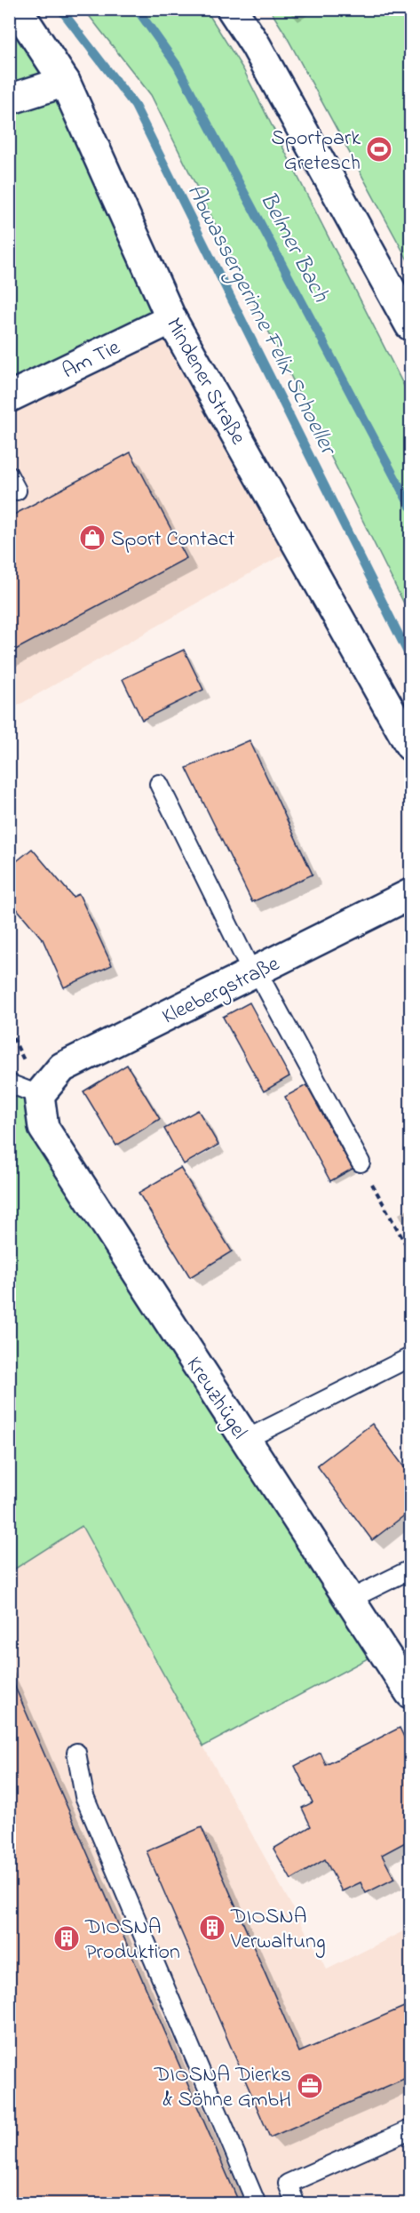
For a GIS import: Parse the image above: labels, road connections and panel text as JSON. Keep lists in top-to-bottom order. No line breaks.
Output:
{"streets":{"street":["Am Tie","Mindener Straße","Kleebergstraße","Kreuzhügel"]},"crossings":[["Am Tie","Mindener Straße"],["Kleebergstraße","Kreuzhügel"]],"water":["Belmer Bach","Abwassergerinne Felix Schoeller"],"places":{"sports":["Sportpark Gretesch"],"shop":["Sport Contact"],"building":["DIOSNA Verwaltung","DIOSNA Produktion"],"office":["DIOSNA Dierks & Söhne GmbH"]}}
